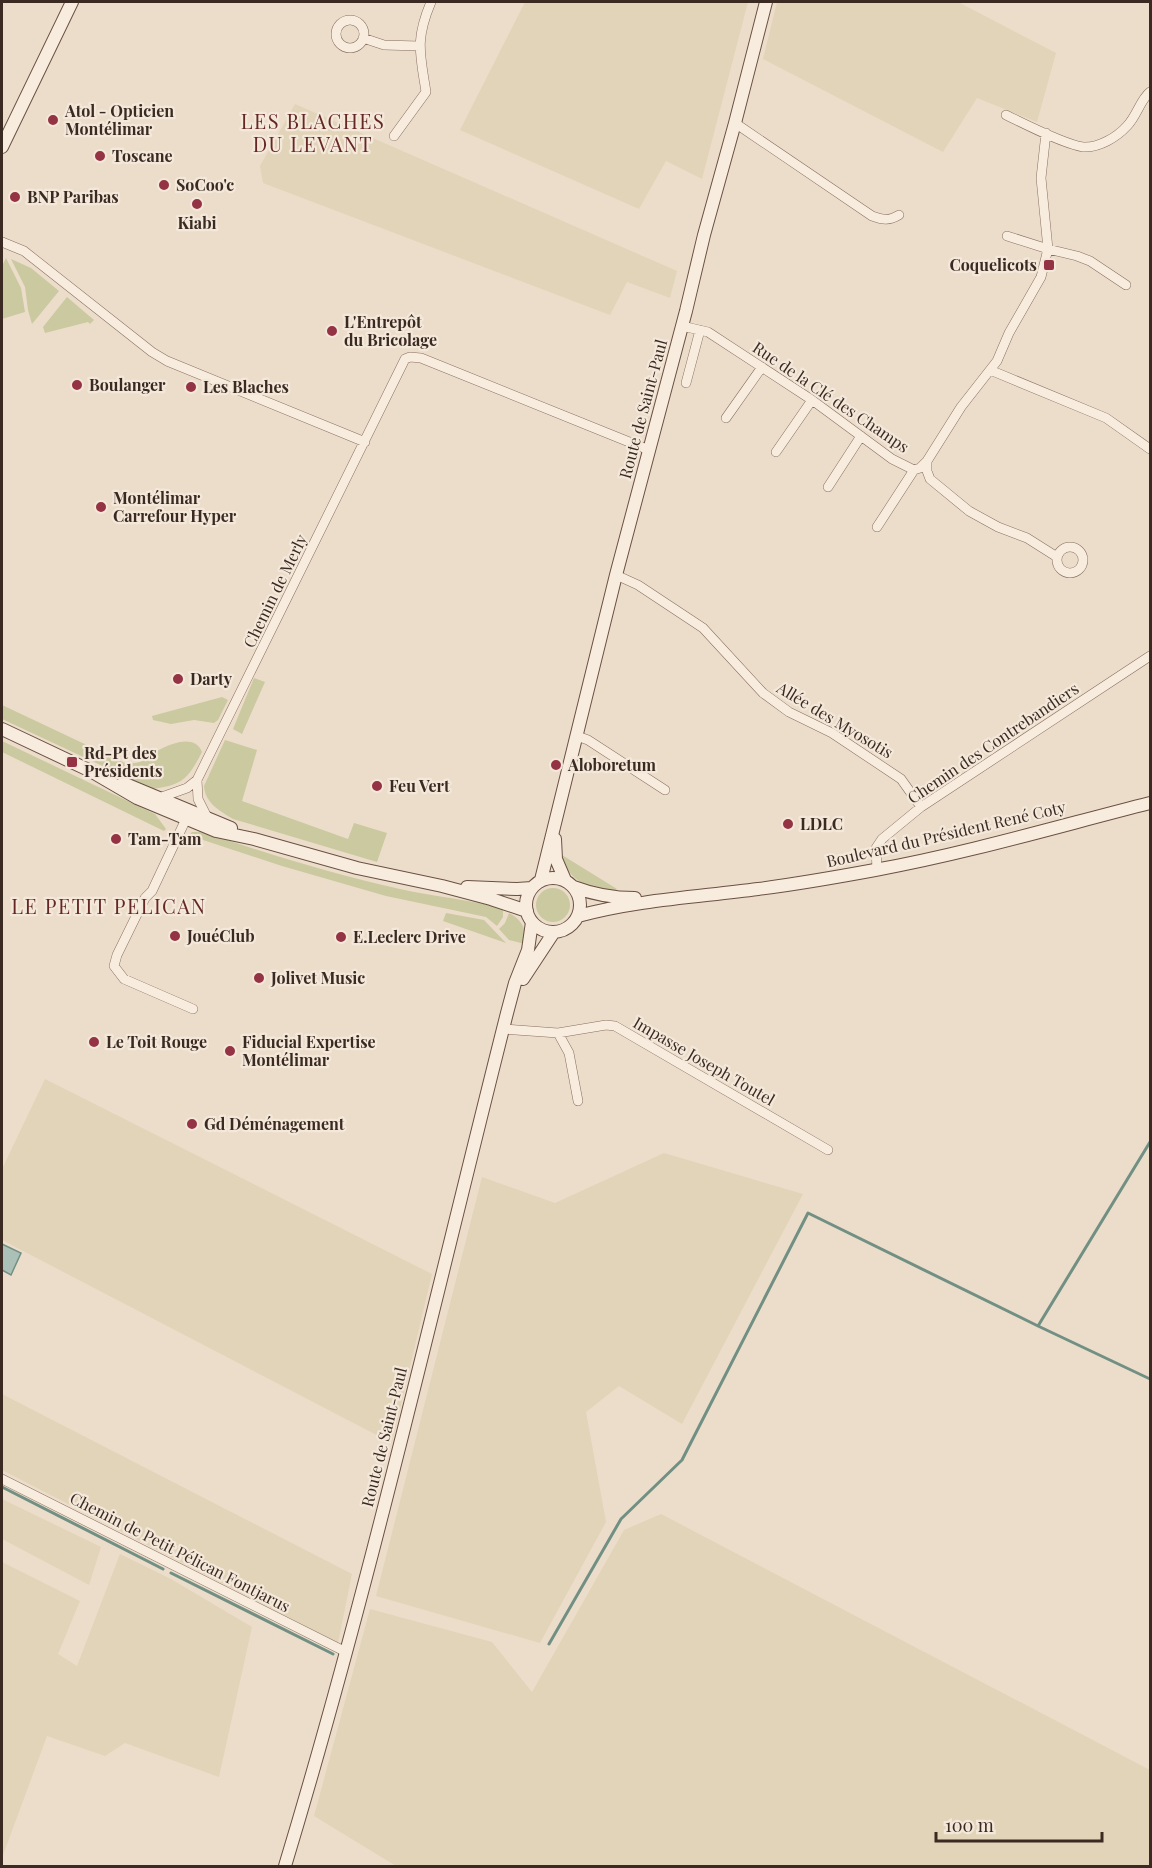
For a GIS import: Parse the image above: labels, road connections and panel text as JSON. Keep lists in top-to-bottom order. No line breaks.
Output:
{"streets":{"street":["Rue de la Clé des Champs","Route de Saint-Paul","Chemin de Merly","Allée des Myosotis","Chemin des Contrebandiers","Boulevard du Président René Coty","Impasse Joseph Toutel","Chemin de Petit Pélican Fontjarus"]},"crossings":[["Rue de la Clé des Champs","Route de Saint-Paul"],["Route de Saint-Paul","Chemin de Merly"],["Route de Saint-Paul","Allée des Myosotis"],["Route de Saint-Paul","Boulevard du Président René Coty"],["Route de Saint-Paul","Impasse Joseph Toutel"],["Route de Saint-Paul","Chemin de Petit Pélican Fontjarus"],["Allée des Myosotis","Chemin des Contrebandiers"],["Chemin des Contrebandiers","Boulevard du Président René Coty"]],"districts":["LES BLACHES DU LEVANT","LE PETIT PELICAN"],"places":{"other":["Atol - Opticien Montélimar","Toscane","SoCoo'c","BNP Paribas","Kiabi","L'Entrepôt du Bricolage","Boulanger","Les Blaches","Montélimar Carrefour Hyper","Darty","Aloboretum","Feu Vert","LDLC","Tam-Tam","JouéClub","E.Leclerc Drive","Jolivet Music","Le Toit Rouge","Fiducial Expertise Montélimar","Gd Déménagement"],"transit":["Coquelicots","Rd-Pt des Présidents"]},"scale_bar":"100 m"}
